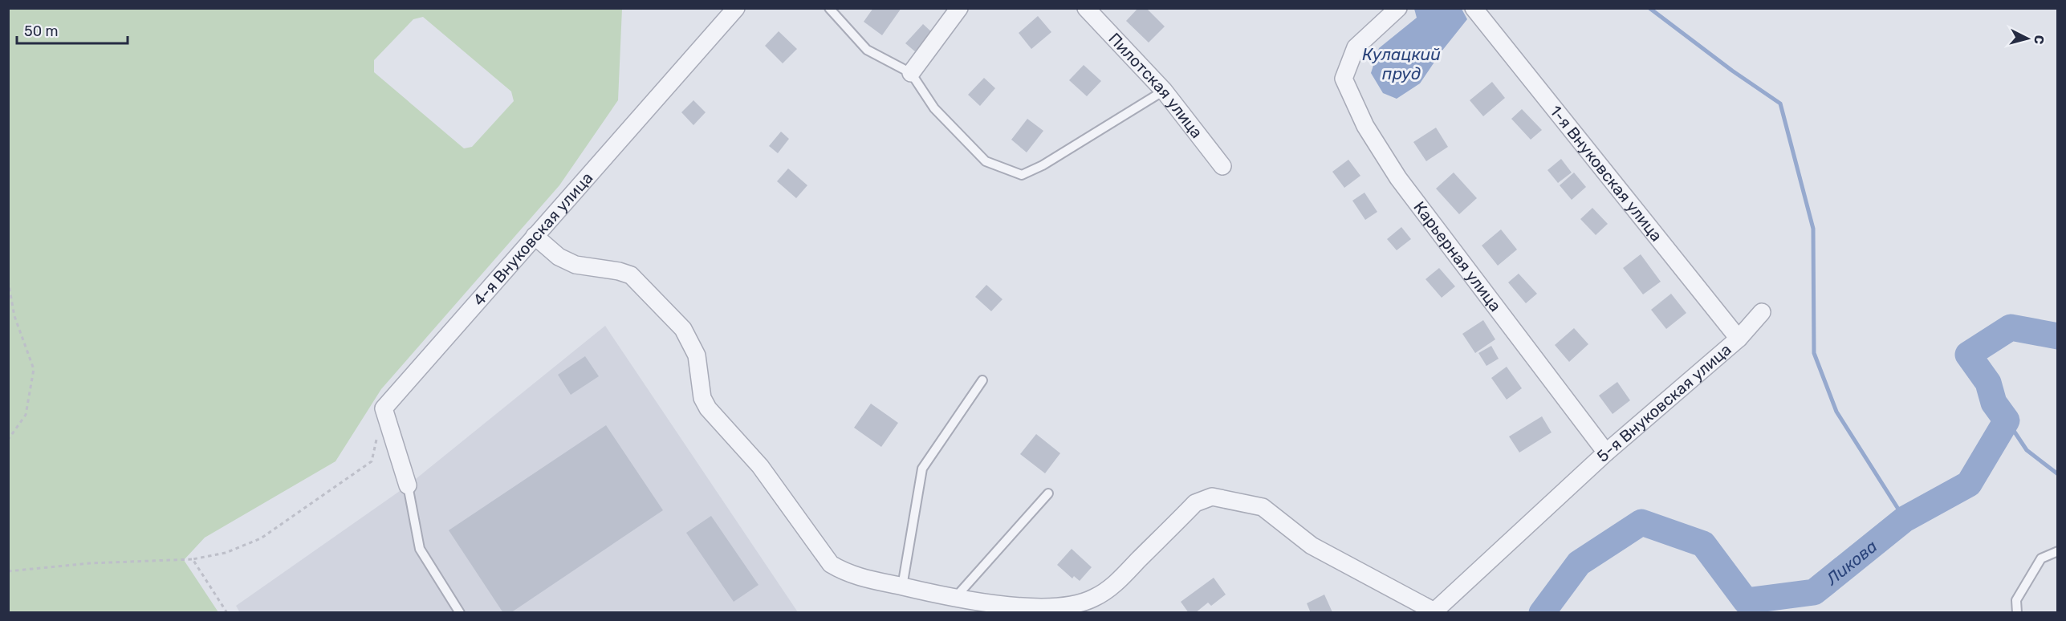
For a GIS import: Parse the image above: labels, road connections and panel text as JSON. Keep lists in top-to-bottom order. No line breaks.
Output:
{"streets":{"street":["Пилотская улица","1-я Внуковская улица","4-я Внуковская улица","Карьерная улица","5-я Внуковская улица"]},"crossings":[["1-я Внуковская улица","5-я Внуковская улица"],["Карьерная улица","5-я Внуковская улица"]],"water":["Кулацкий пруд","Ликова"],"scale_bar":"50 m","north":"right"}
